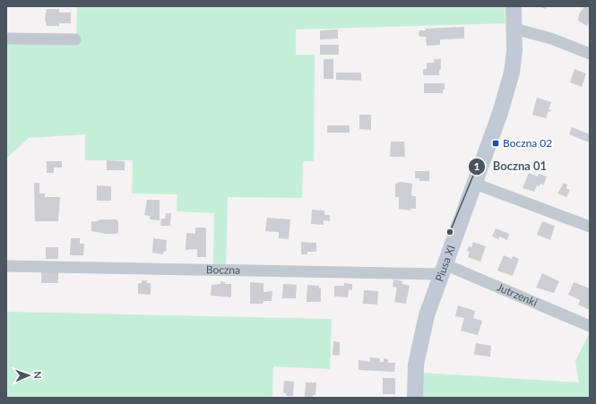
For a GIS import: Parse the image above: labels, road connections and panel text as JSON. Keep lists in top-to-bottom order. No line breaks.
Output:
{"streets":{"street":["Piusa XI","Boczna","Jutrzenki"]},"crossings":[["Piusa XI","Boczna"],["Piusa XI","Jutrzenki"],["Boczna","Jutrzenki"]],"places":{"transit":["Boczna 02"],"other":["Boczna 01"]},"north":"right"}
